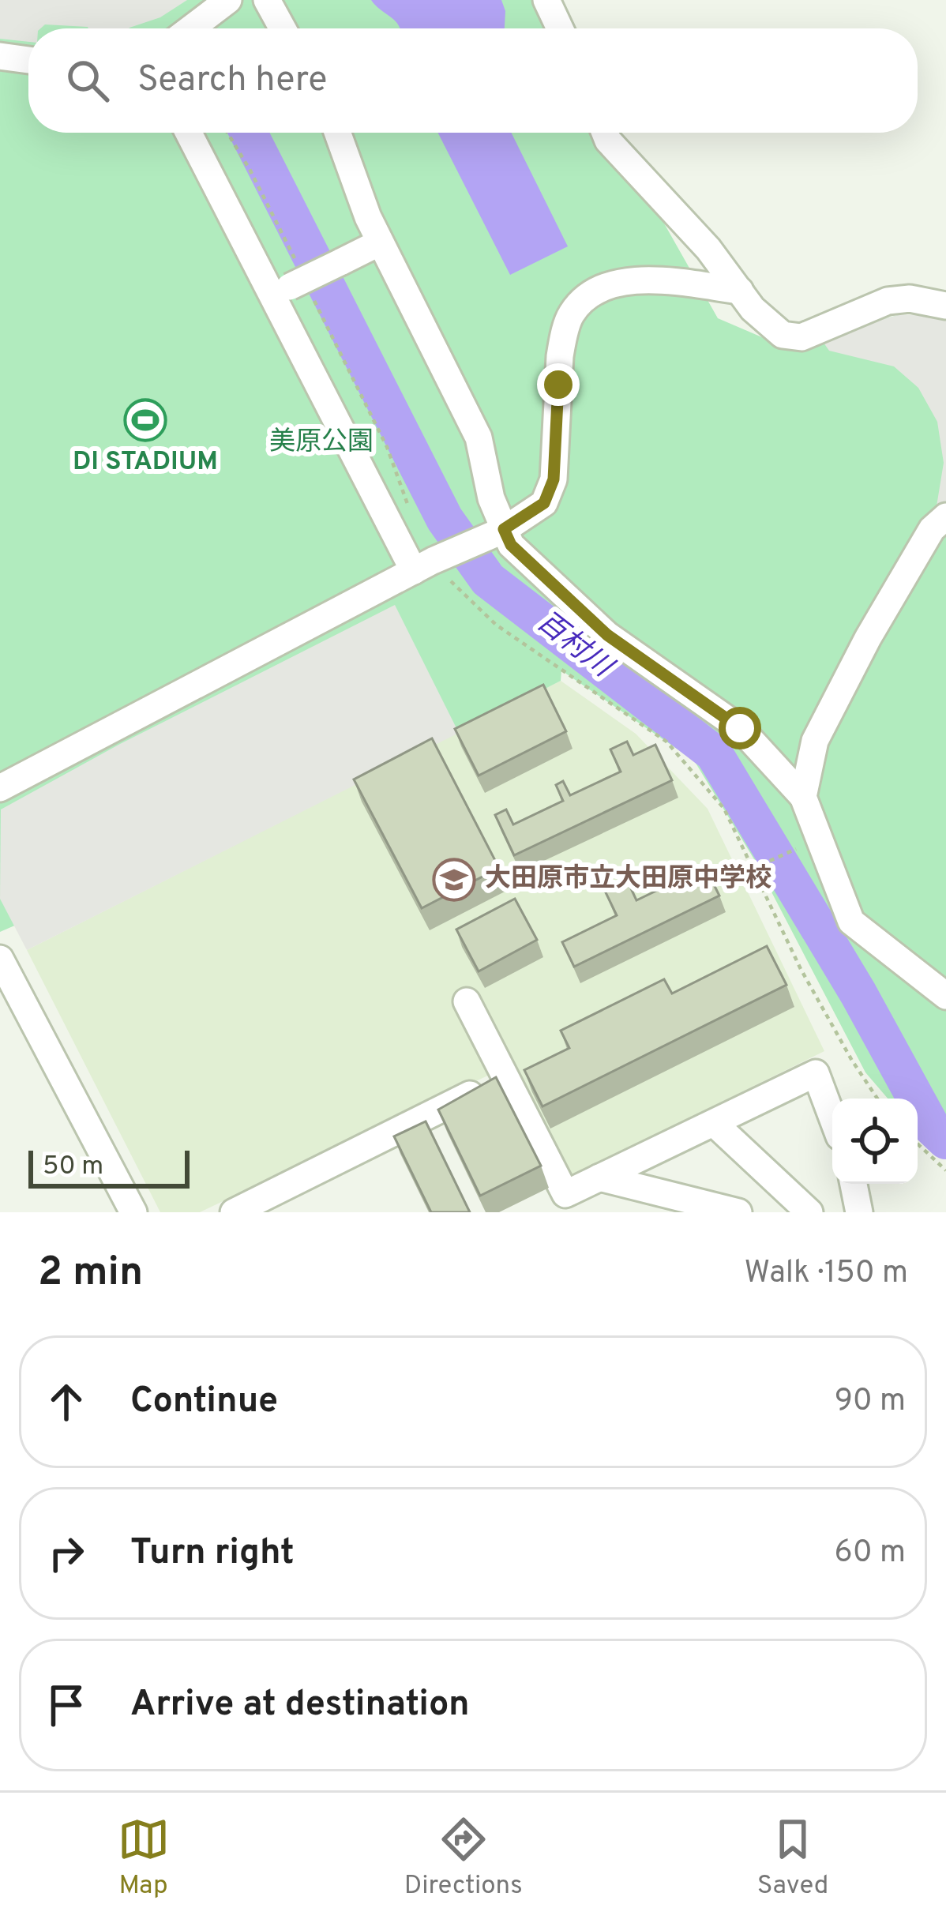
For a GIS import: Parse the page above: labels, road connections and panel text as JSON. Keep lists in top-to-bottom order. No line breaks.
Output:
{"water":["百村川"],"parks":["美原公園"],"places":{"sports":["DI STADIUM"],"school or university":["大田原市立大田原中学校"]},"scale_bar":"50 m","page":{"search":"Search here","scale":"50 m","heading":["2 min","Walk · 150 m"],"list":[["Continue","90 m"],["Turn right","60 m"],"Arrive at destination"],"nav":["Map","Directions","Saved"]}}
